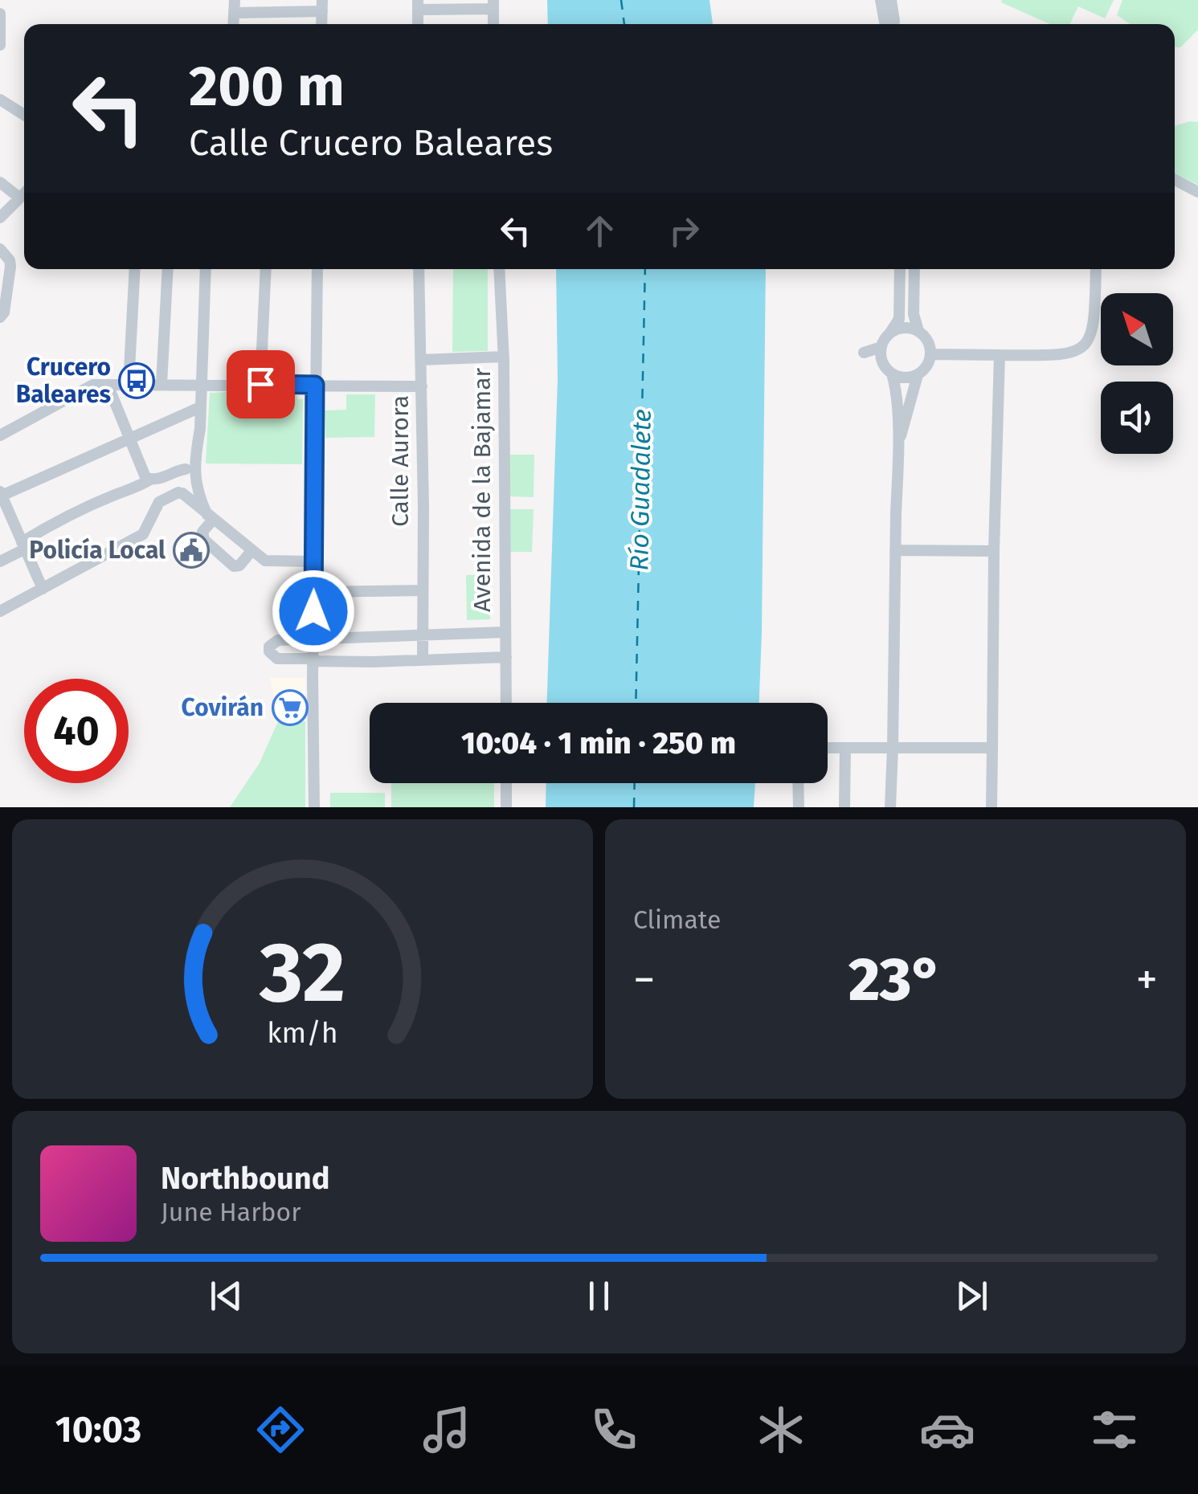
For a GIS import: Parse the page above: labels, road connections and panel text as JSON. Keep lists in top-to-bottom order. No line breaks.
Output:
{"streets":{"street":["Calle Aurora","Avenida de la Bajamar"]},"water":["Río Guadalete"],"places":{"bus stop":["Crucero Baleares"],"public building":["Policía Local"],"supermarket":["Covirán"]},"north":"top left","page":{"turn":["200 m","Calle Crucero Baleares"],"limit":"40","trip":"10:04 · 1 min · 250 m","tile":"Climate","heat":["−","23°","+"],"song":["Northbound","June Harbor"],"tabs":"10:03","gauge":["32","km/h"]}}
